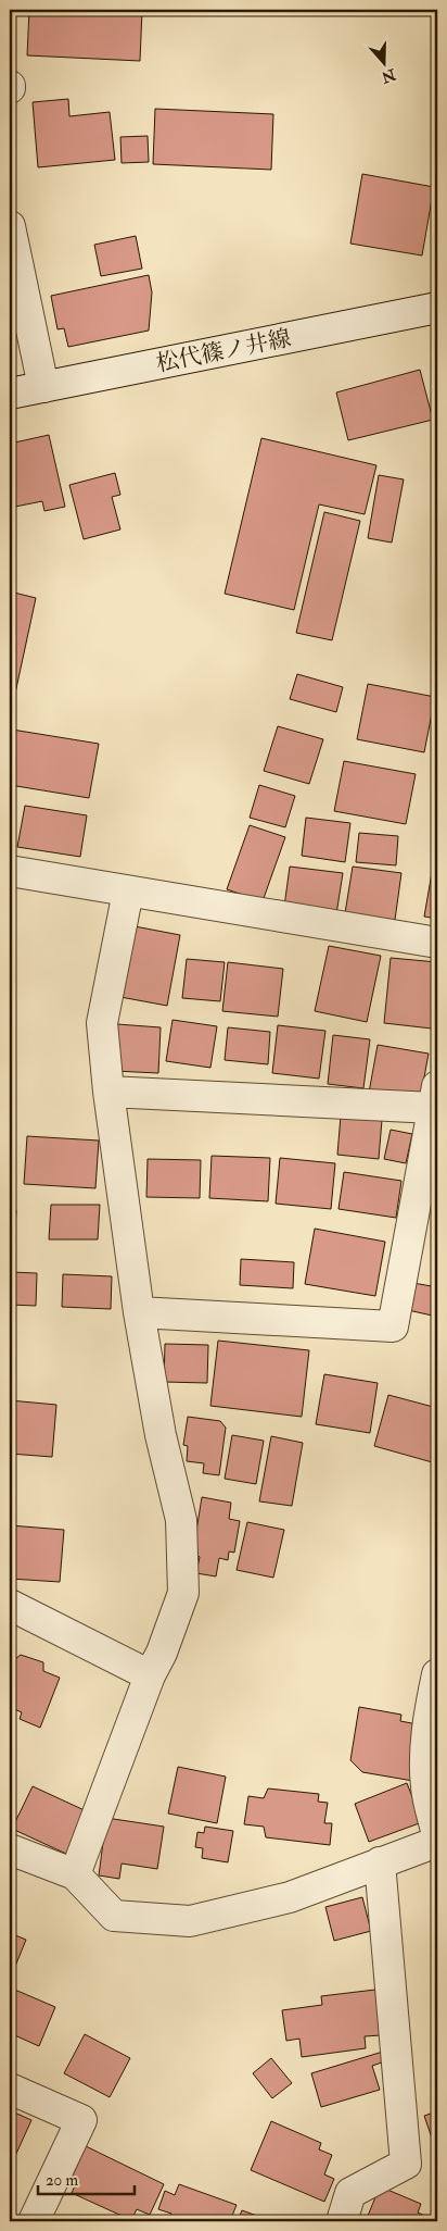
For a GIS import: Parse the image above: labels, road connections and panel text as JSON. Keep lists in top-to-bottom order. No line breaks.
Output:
{"streets":{"street":["松代篠ノ井線"]},"scale_bar":"20 m","north":"bottom"}
